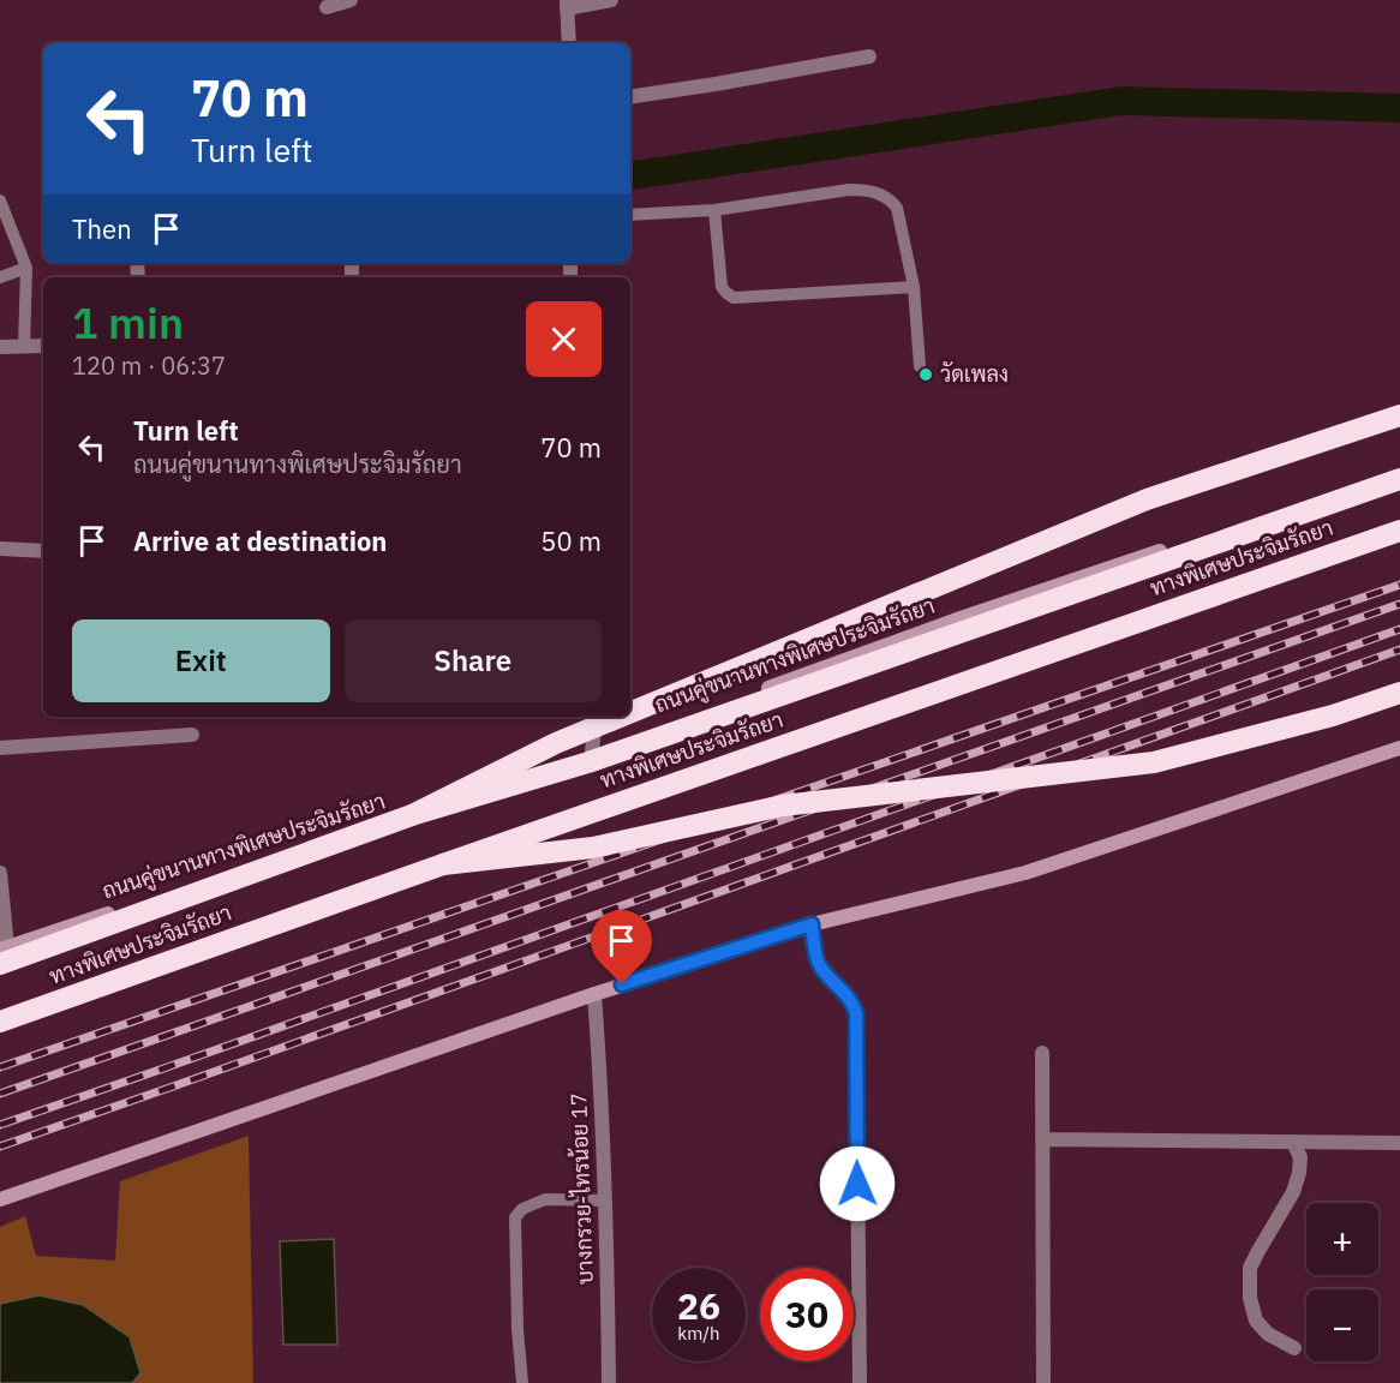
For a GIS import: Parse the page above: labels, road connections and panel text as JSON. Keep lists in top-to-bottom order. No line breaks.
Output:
{"streets":{"highway":["ทางพิเศษประจิมรัถยา"],"main road":["ถนนคู่ขนานทางพิเศษประจิมรัถยา"],"street":["บางกรวย-ไทรน้อย 17"]},"crossings":[["ทางพิเศษประจิมรัถยา","ถนนคู่ขนานทางพิเศษประจิมรัถยา"]],"places":["วัดเพลง"],"page":{"turn":["70 m","Turn left"],"then":"Then","heading":["1 min","120 m · 06:37"],"list":[{"name":"Turn left","note":"ถนนคู่ขนานทางพิเศษประจิมรัถยา","value":"70 m"},{"name":"Arrive at destination","value":"50 m"}],"buttons":["Exit","Share"],"map_buttons":["+","−"],"speed":"26 km/h","limit":"30"}}
